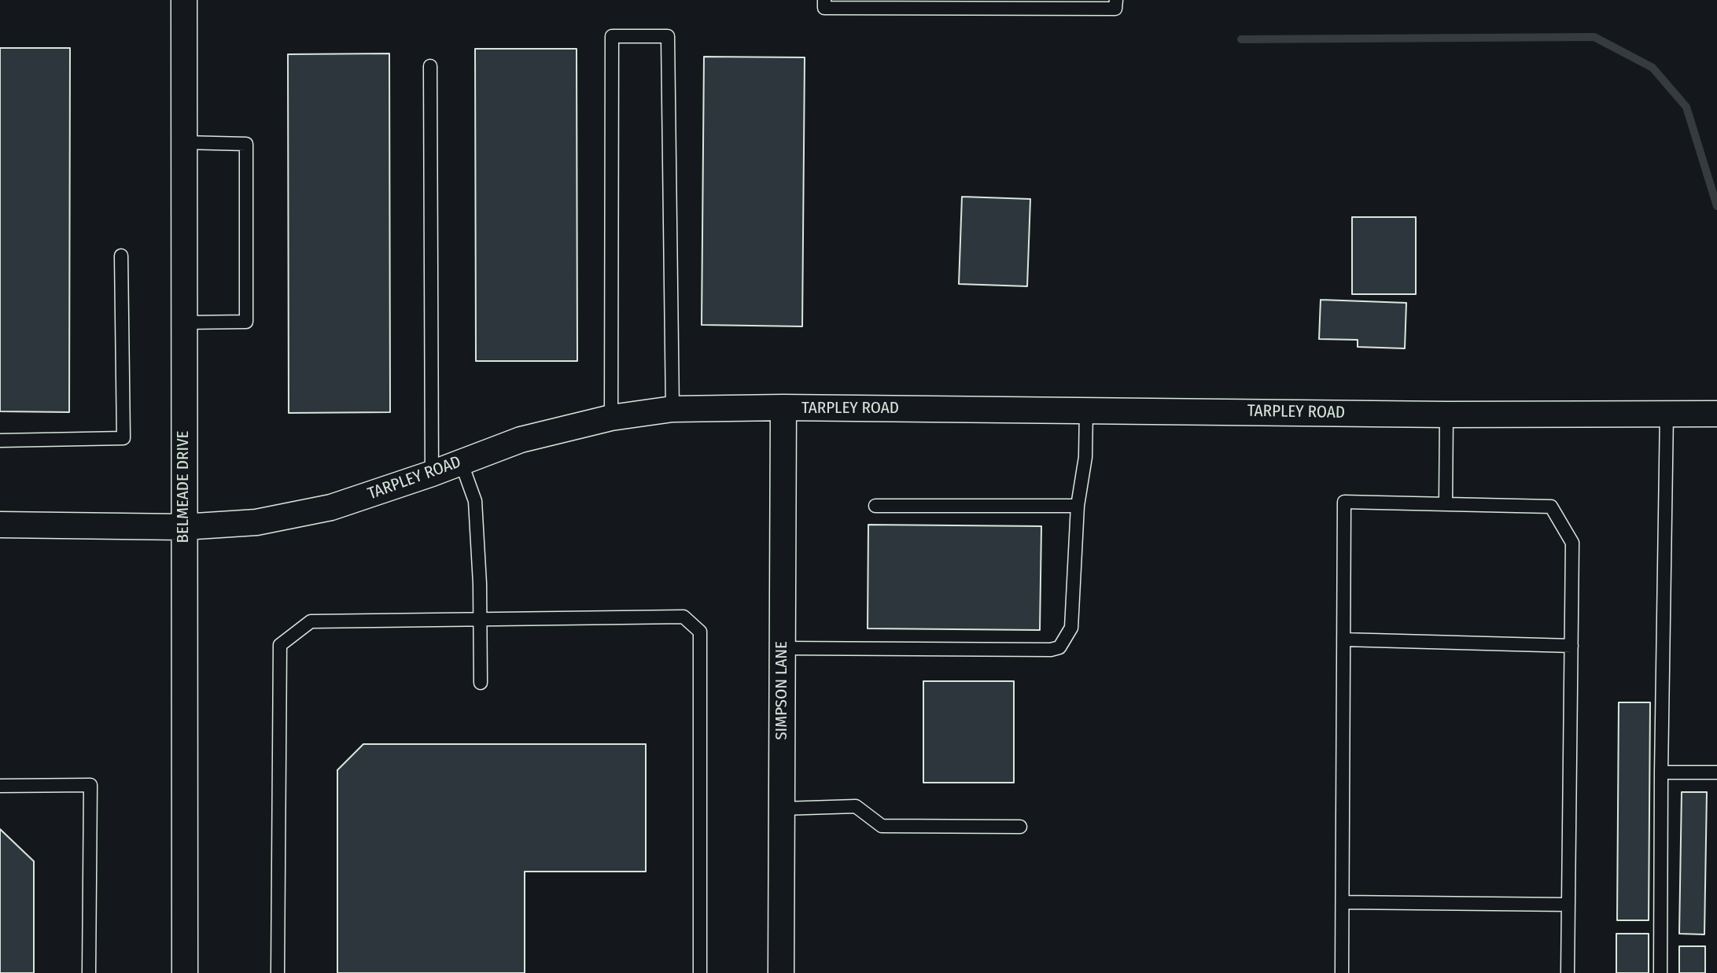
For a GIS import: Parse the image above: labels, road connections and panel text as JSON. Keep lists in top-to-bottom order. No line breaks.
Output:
{"streets":{"street":["TARPLEY ROAD","BELMEADE DRIVE","SIMPSON LANE"]},"crossings":[["TARPLEY ROAD","BELMEADE DRIVE"],["TARPLEY ROAD","SIMPSON LANE"]]}
